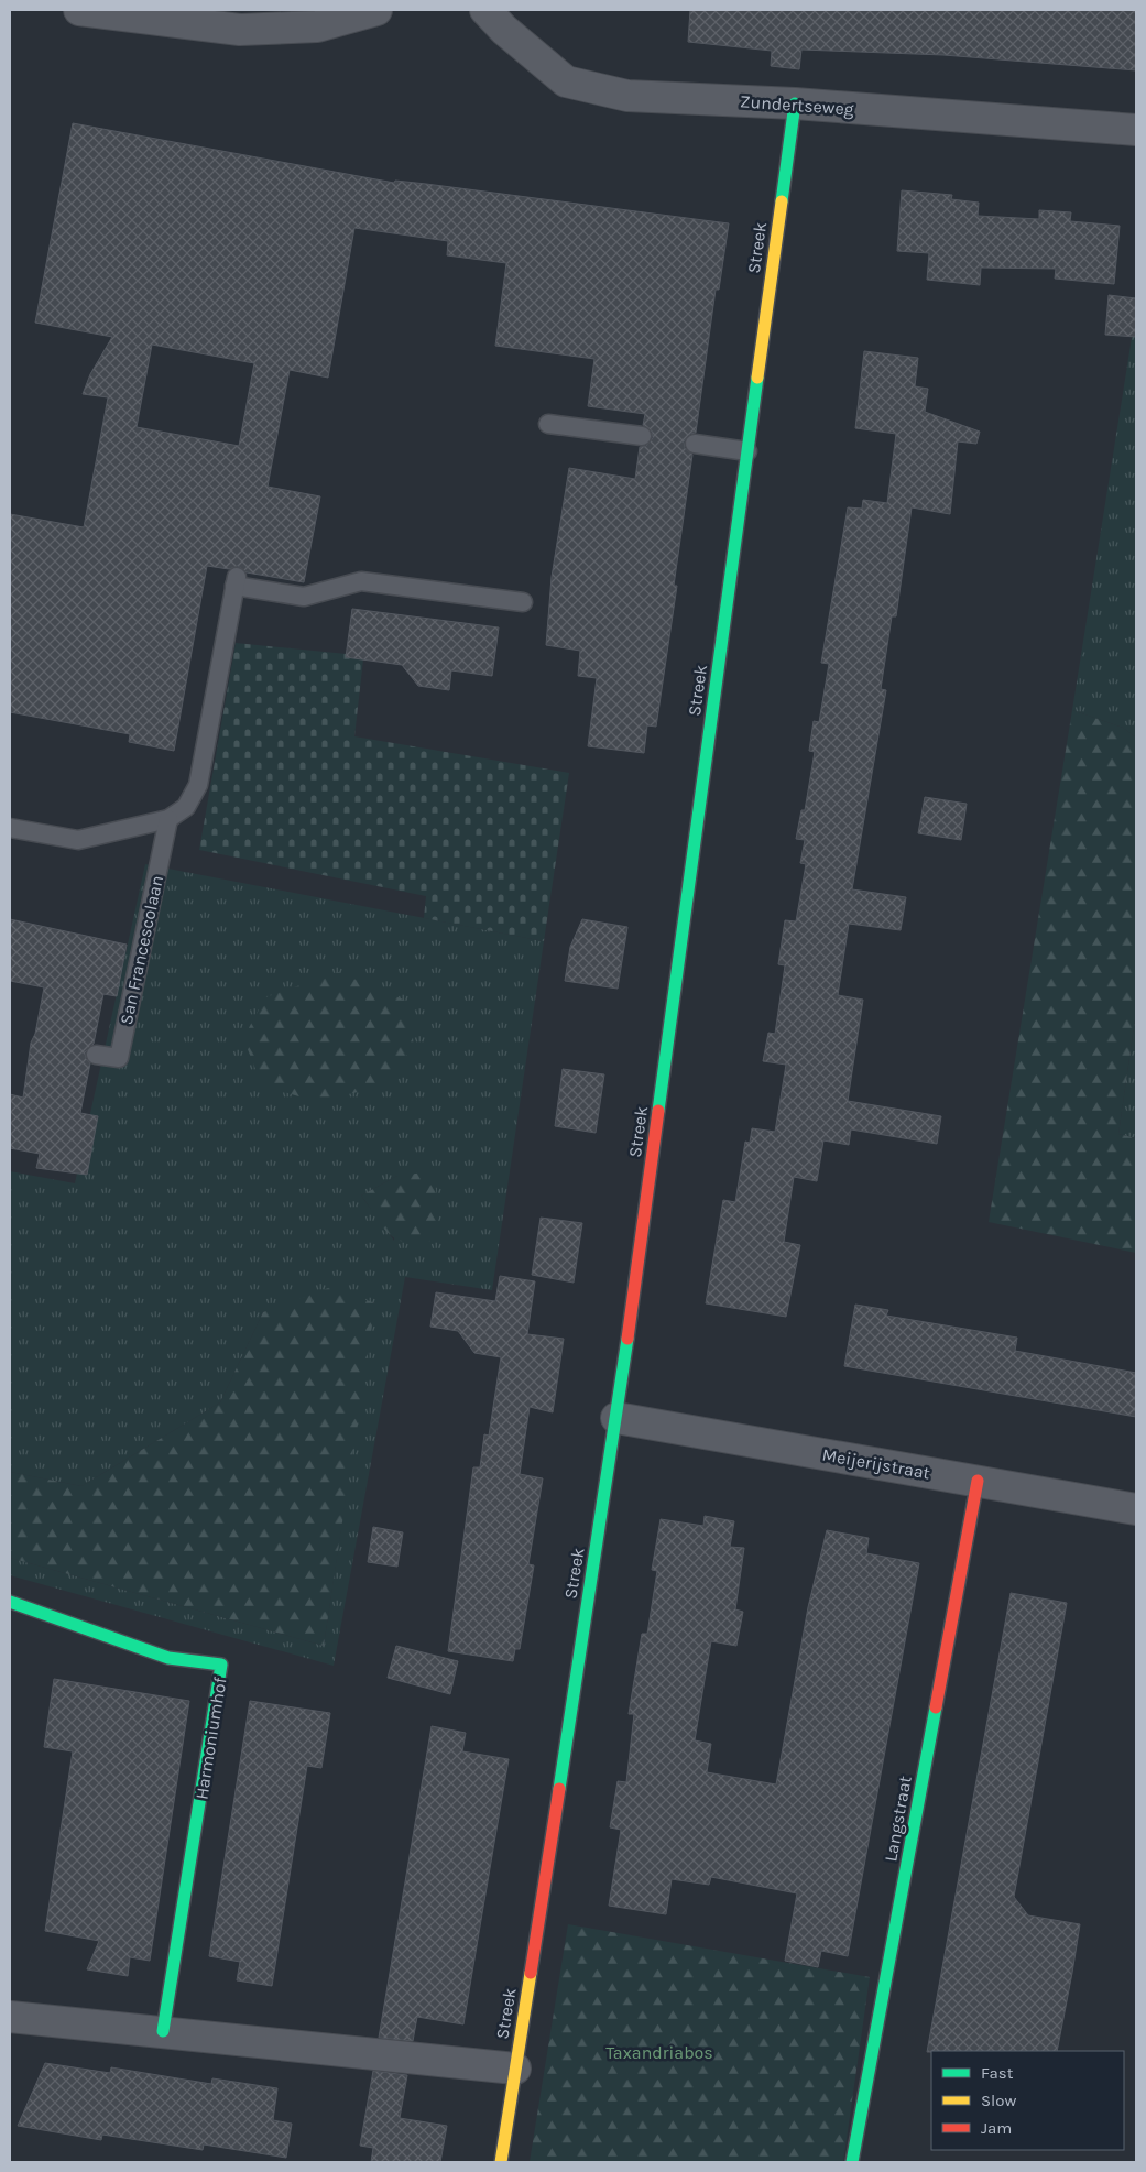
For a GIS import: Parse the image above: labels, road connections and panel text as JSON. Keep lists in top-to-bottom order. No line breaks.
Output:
{"streets":{"street":["Zundertseweg","Streek","Meijerijstraat","Harmoniumhof","Langstraat"],"lane":["San Francescolaan"]},"crossings":[["Zundertseweg","Streek"],["Streek","Meijerijstraat"],["Meijerijstraat","Langstraat"]],"parks":["Taxandriabos"],"legend":["Fast","Slow","Jam"]}
